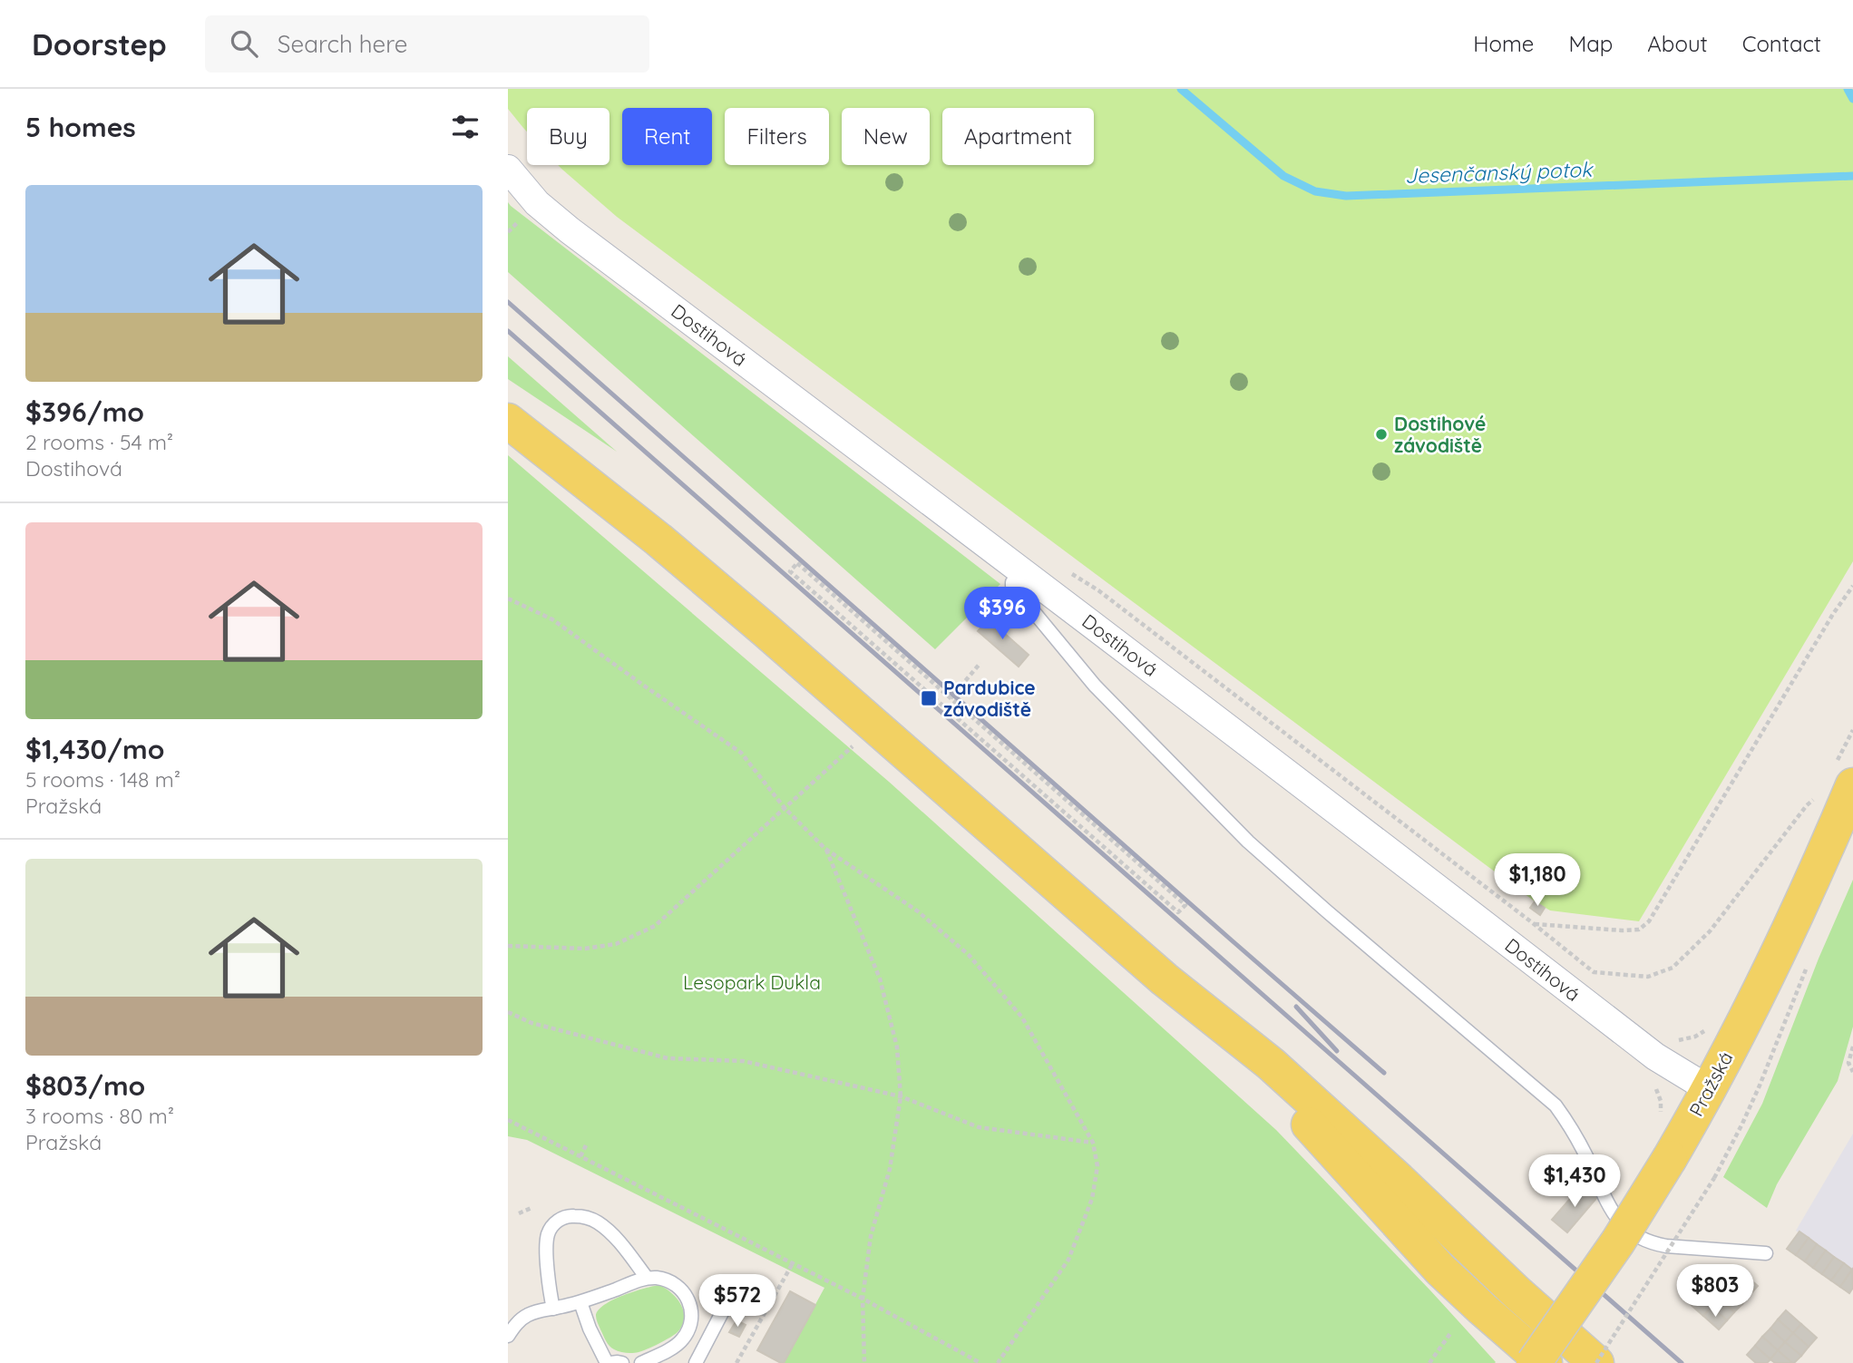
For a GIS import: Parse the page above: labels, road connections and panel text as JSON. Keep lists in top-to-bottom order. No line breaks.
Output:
{"streets":{"main road":["Pražská"],"street":["Dostihová"]},"crossings":[["Dostihová","Pražská"]],"water":["Jesenčanský potok"],"parks":["Lesopark Dukla"],"places":{"other":["Dostihové závodiště"],"transit":["Pardubice závodiště"]},"page":{"header":"Doorstep","search":"Search here","nav":["Home","Map","About","Contact"],"heading":"5 homes","chip":["Buy","Rent","Filters","New","Apartment"],"list":[{"name":"$396/mo","note":"2 rooms · 54 m² · Dostihová"},{"name":"$1,430/mo","note":"5 rooms · 148 m² · Pražská"},{"name":"$803/mo","note":"3 rooms · 80 m² · Pražská"}],"price":["$396","$1,180","$1,430","$803","$572"]}}
